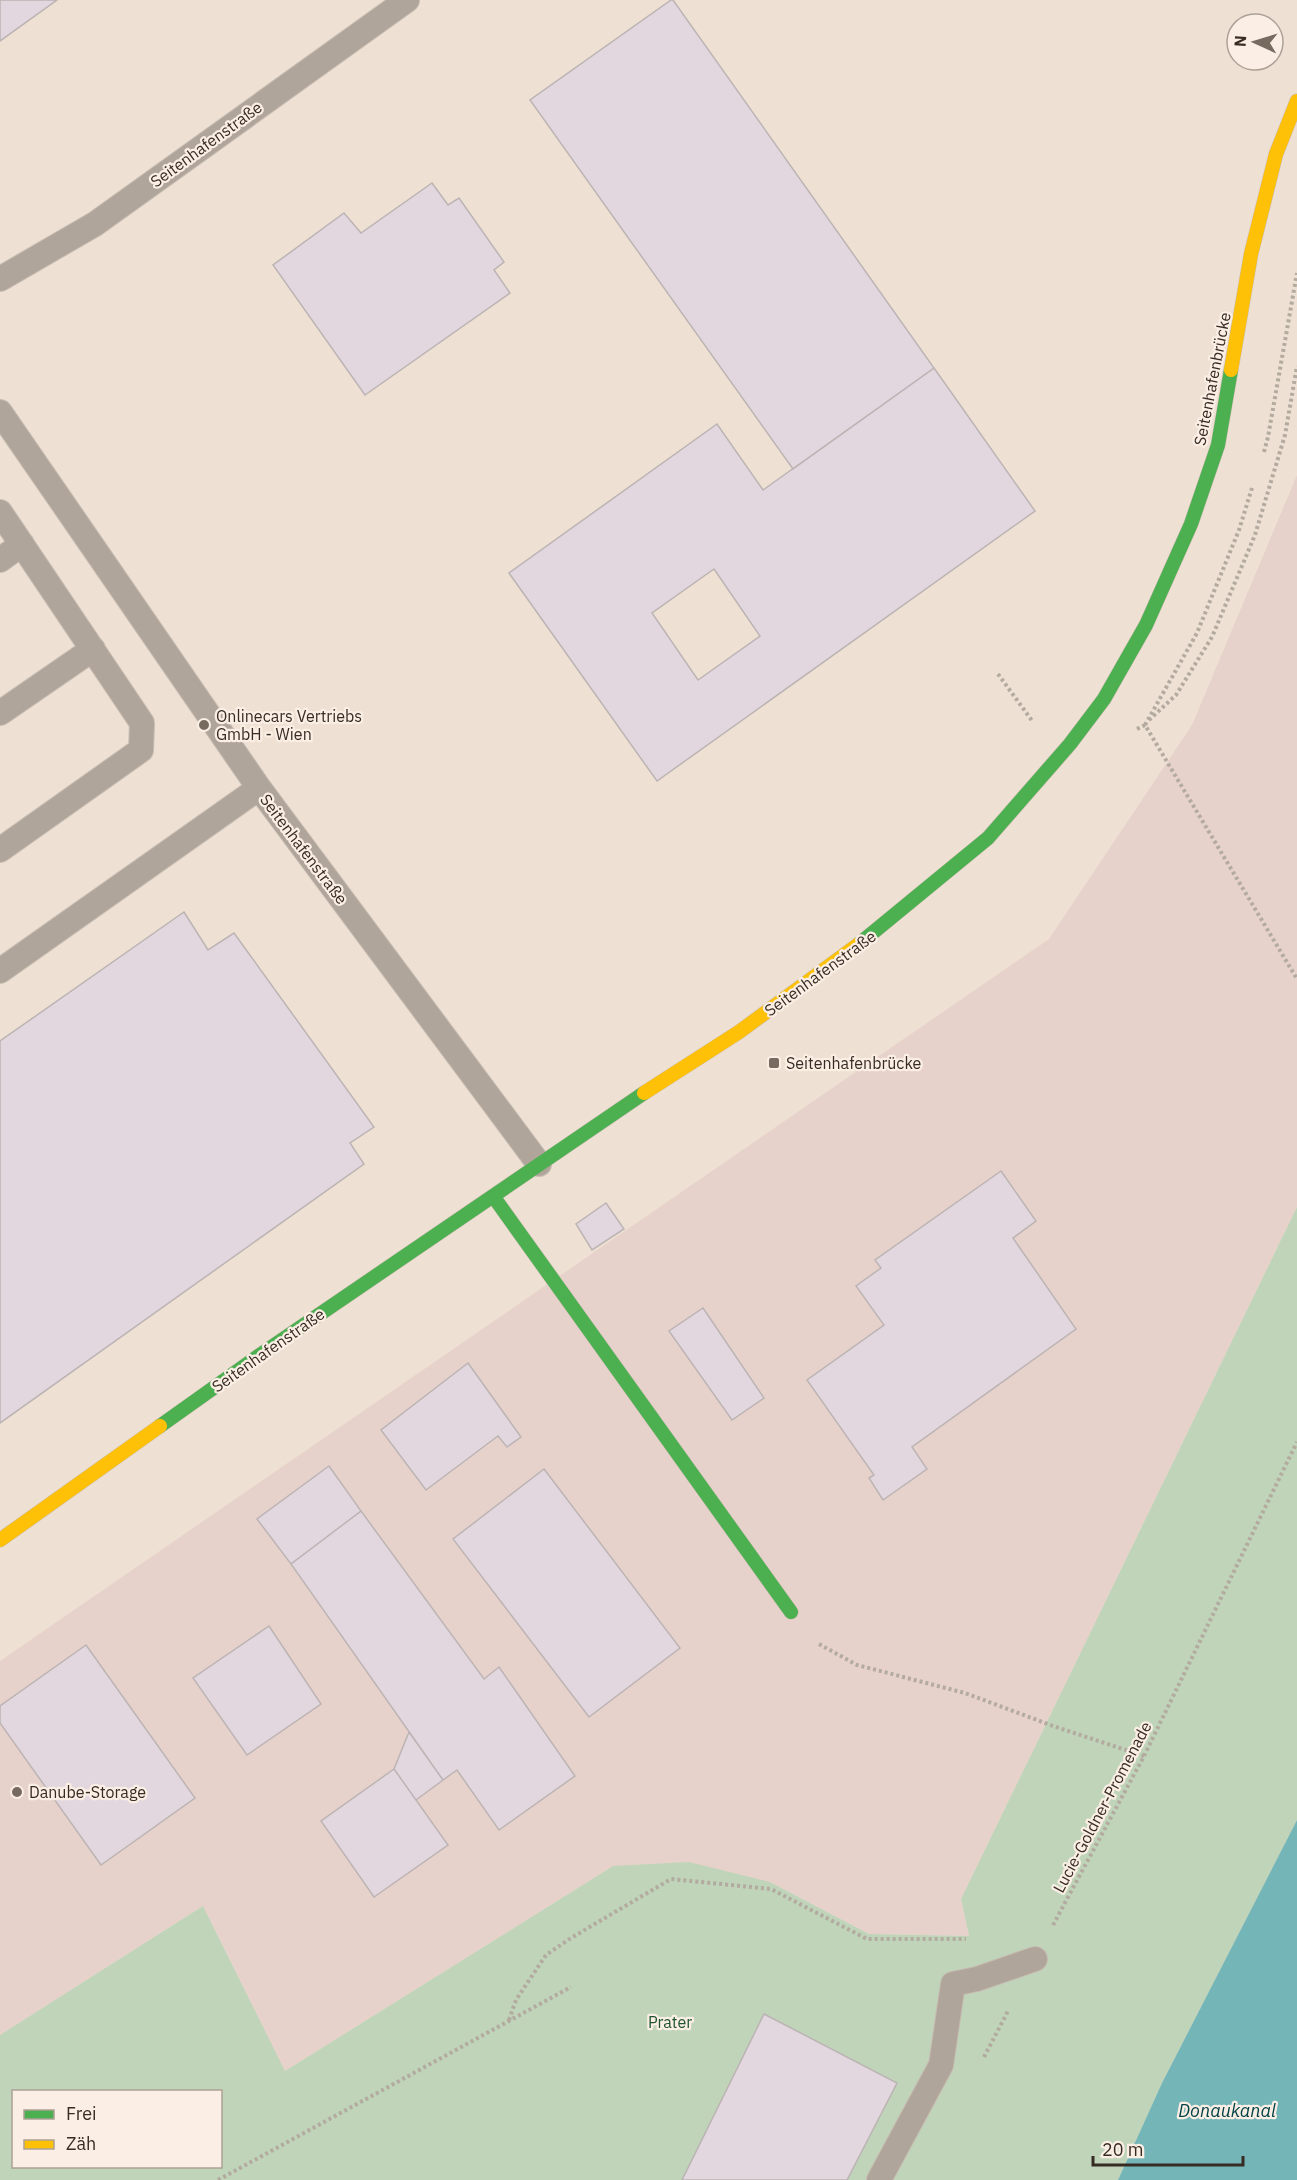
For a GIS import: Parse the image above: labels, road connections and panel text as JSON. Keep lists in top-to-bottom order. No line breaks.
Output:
{"streets":{"main road":["Seitenhafenstraße","Seitenhafenbrücke"],"path":["Lucie-Goldner-Promenade"]},"crossings":[["Seitenhafenstraße","Seitenhafenbrücke"]],"water":["Donaukanal"],"parks":["Prater"],"places":{"other":["Onlinecars Vertriebs GmbH - Wien","Danube-Storage"],"transit":["Seitenhafenbrücke"]},"legend":["Frei","Zäh"],"scale_bar":"20 m","north":"left"}
